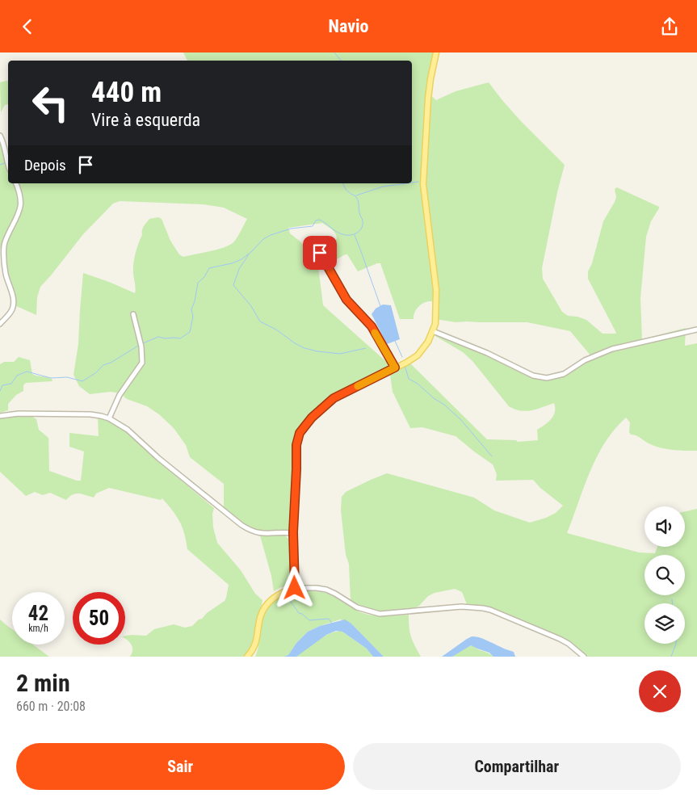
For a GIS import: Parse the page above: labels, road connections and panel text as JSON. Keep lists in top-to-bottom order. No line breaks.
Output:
{"page":{"header":"Navio","turn":["440 m","Vire à esquerda"],"then":"Depois","speed":"42 km/h","limit":"50","heading":["2 min","660 m · 20:08"],"buttons":["Sair","Compartilhar"]}}
